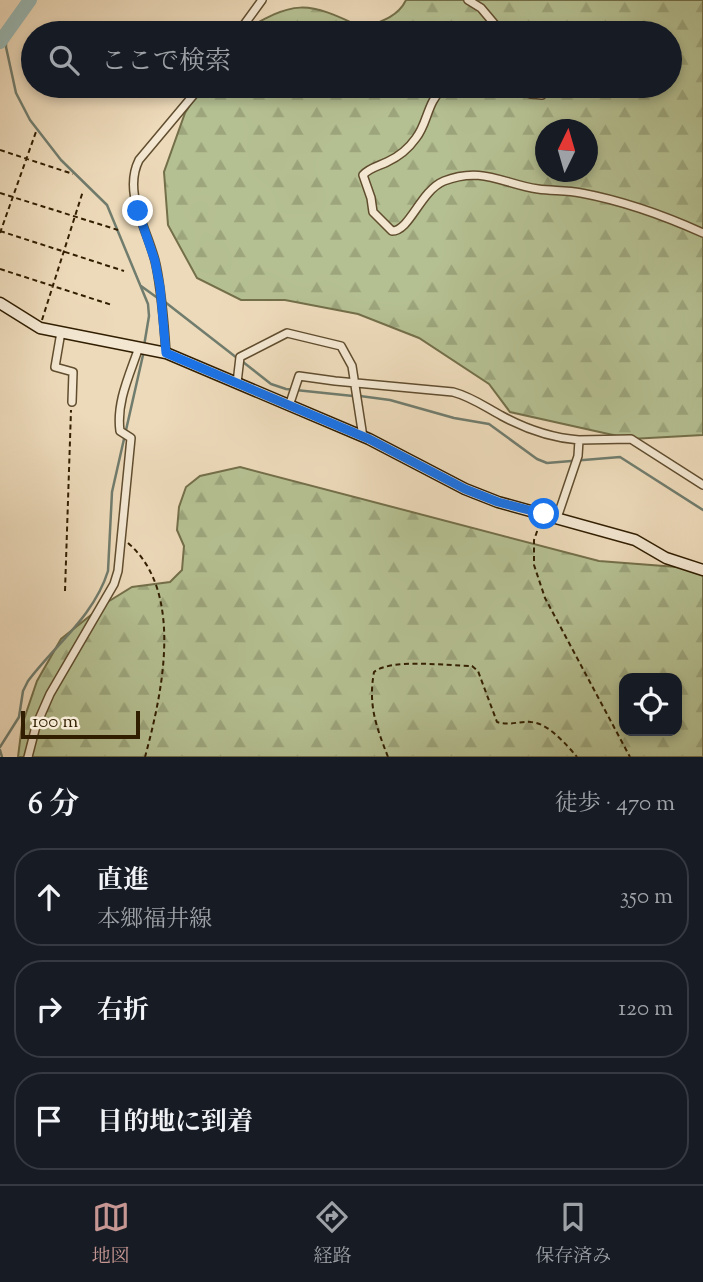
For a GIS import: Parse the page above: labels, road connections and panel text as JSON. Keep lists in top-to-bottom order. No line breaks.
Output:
{"scale_bar":"100 m","north":"top","page":{"search":"ここで検索","scale":"100 m","heading":["6 分","徒歩 · 470 m"],"list":[["直進","本郷福井線","350 m"],["右折","120 m"],"目的地に到着"],"nav":["地図","経路","保存済み"]}}
